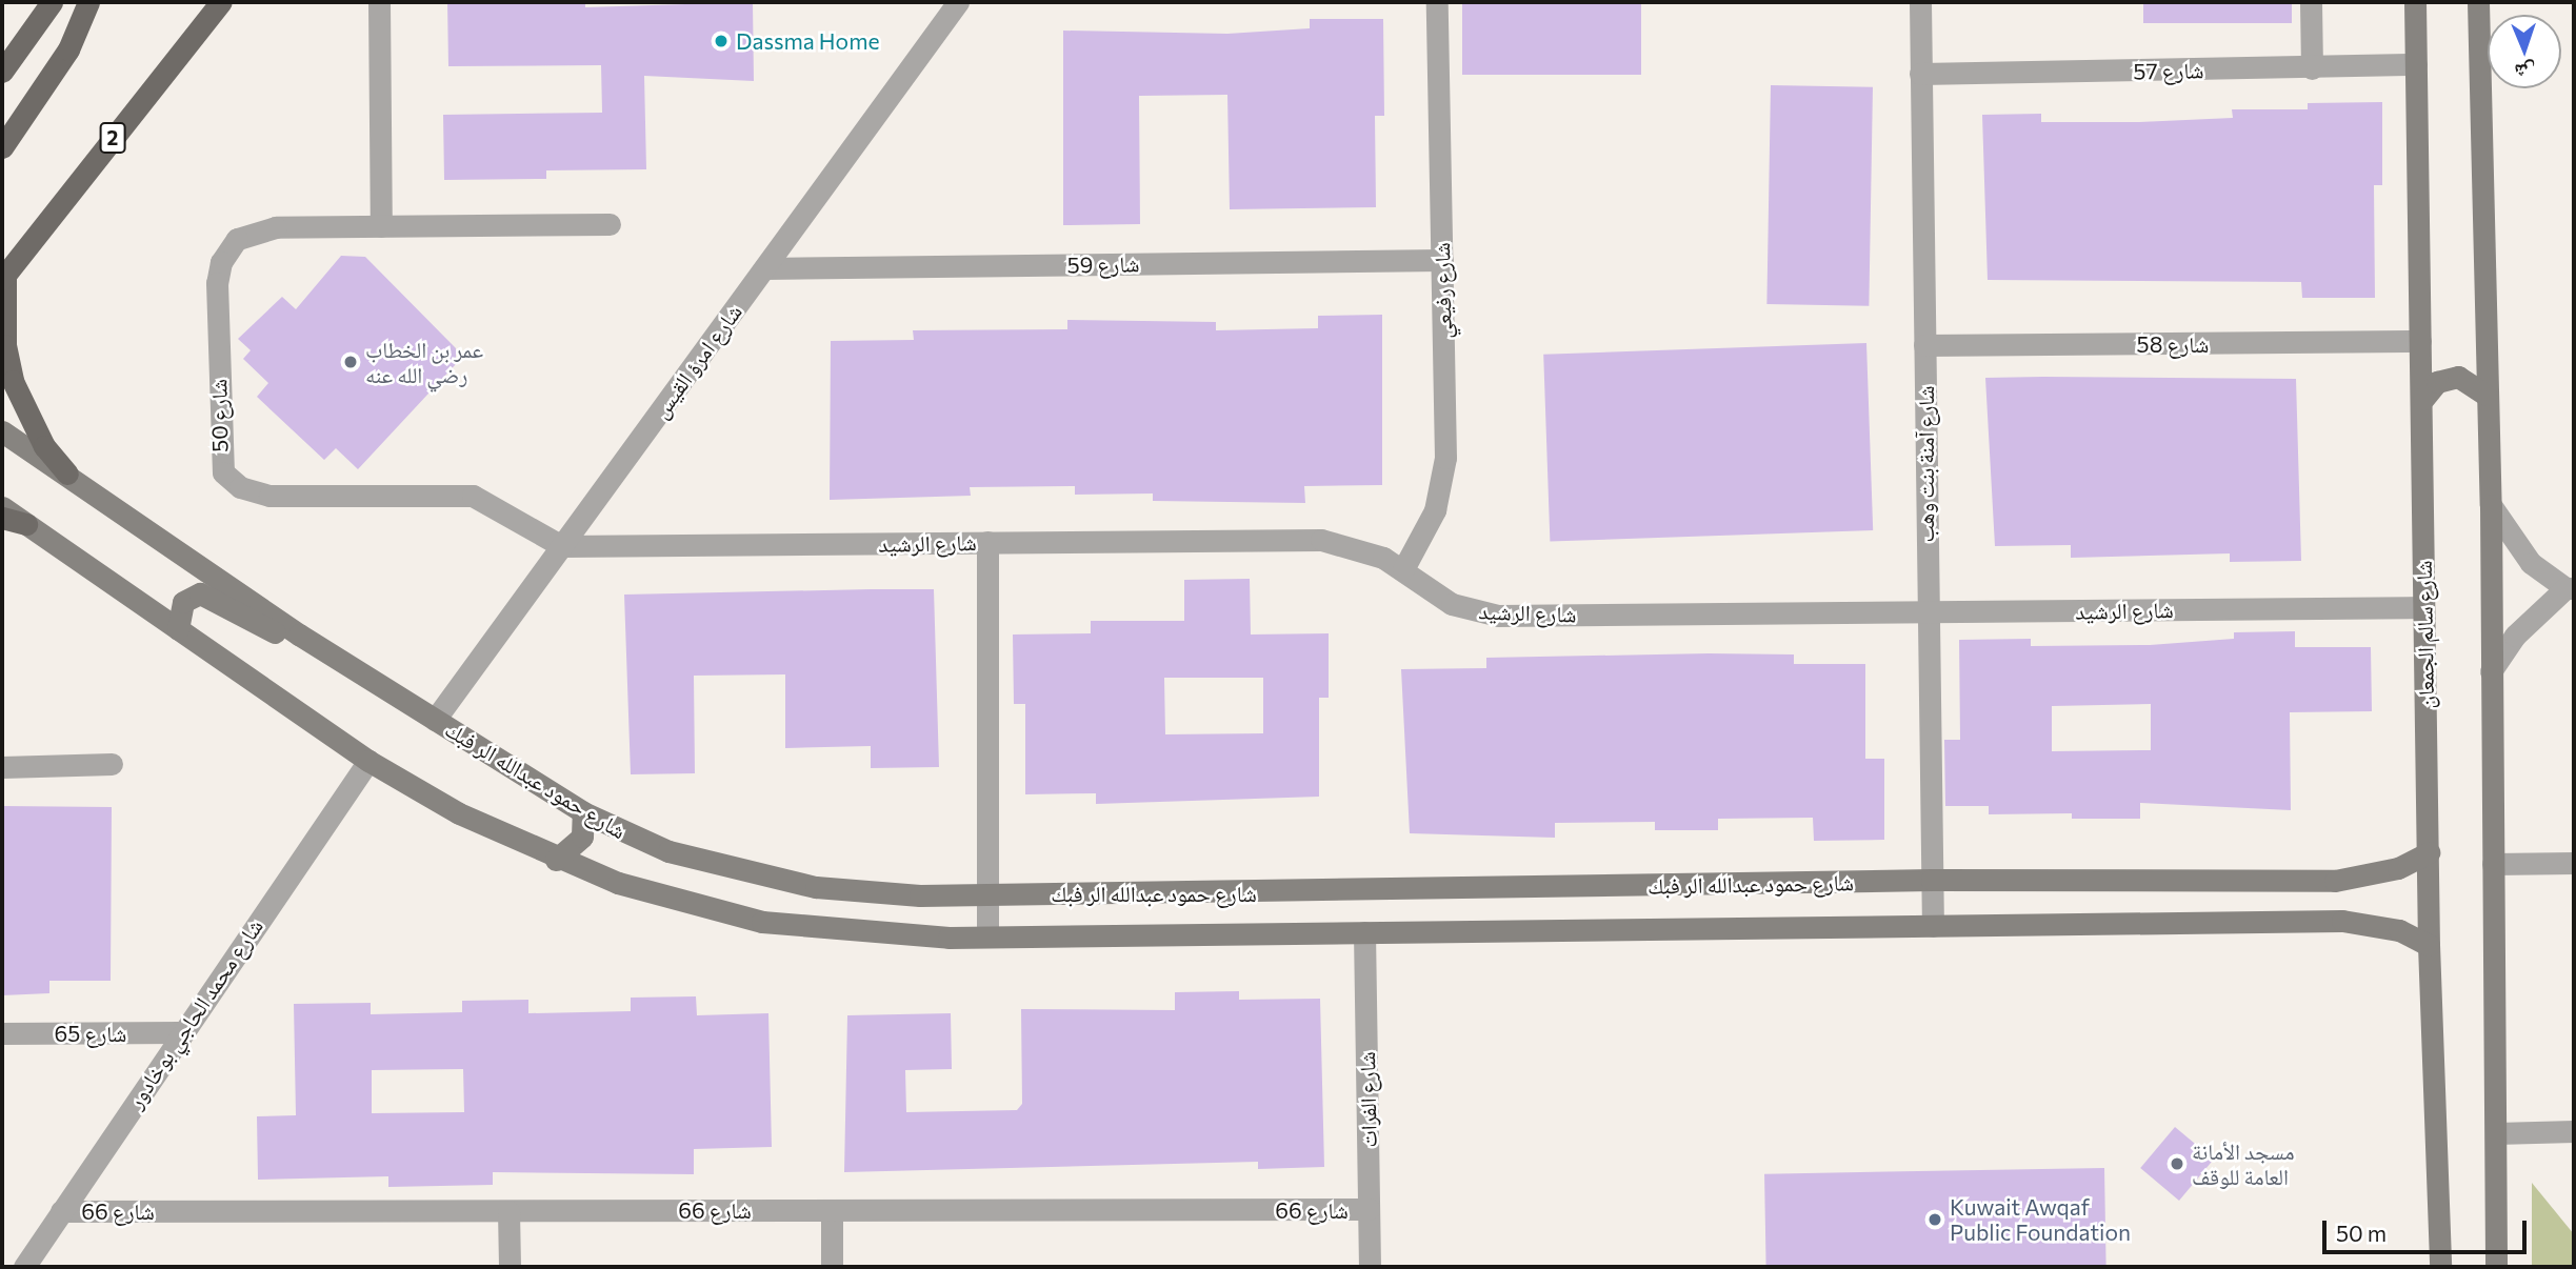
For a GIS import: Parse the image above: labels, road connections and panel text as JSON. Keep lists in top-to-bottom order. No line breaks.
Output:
{"streets":{"main road":["2"],"street":["شارع 57","شارع 59","شارع رفيعي","شارع 58","شارع امرؤ القيس","شارع 50","شارع آمنة بنت وهب","شارع الرشيد","شارع سالم الجمعان","شارع حمود عبدالله الر فبك","شارع محمد الحاجي بوخادور","شارع 65","شارع الفرات","شارع 66"]},"crossings":[["شارع 57","شارع آمنة بنت وهب"],["شارع 57","شارع سالم الجمعان"],["شارع 59","شارع رفيعي"],["شارع 59","شارع امرؤ القيس"],["شارع رفيعي","شارع الرشيد"],["شارع 58","شارع آمنة بنت وهب"],["شارع 58","شارع سالم الجمعان"],["شارع امرؤ القيس","شارع 50"],["شارع امرؤ القيس","شارع الرشيد"],["شارع امرؤ القيس","شارع حمود عبدالله الر فبك"],["شارع 50","شارع الرشيد"],["شارع آمنة بنت وهب","شارع الرشيد"],["شارع آمنة بنت وهب","شارع حمود عبدالله الر فبك"],["شارع الرشيد","شارع سالم الجمعان"],["شارع سالم الجمعان","شارع حمود عبدالله الر فبك"],["شارع حمود عبدالله الر فبك","شارع محمد الحاجي بوخادور"],["شارع حمود عبدالله الر فبك","شارع الفرات"],["شارع محمد الحاجي بوخادور","شارع 65"],["شارع محمد الحاجي بوخادور","شارع 66"],["شارع الفرات","شارع 66"]],"places":["Dassma Home","عمر بن الخطاب رضي الله عنه","مسجد الأمانة العامة للوقف","Kuwait Awqaf Public Foundation"],"scale_bar":"50 m","north":"bottom"}
